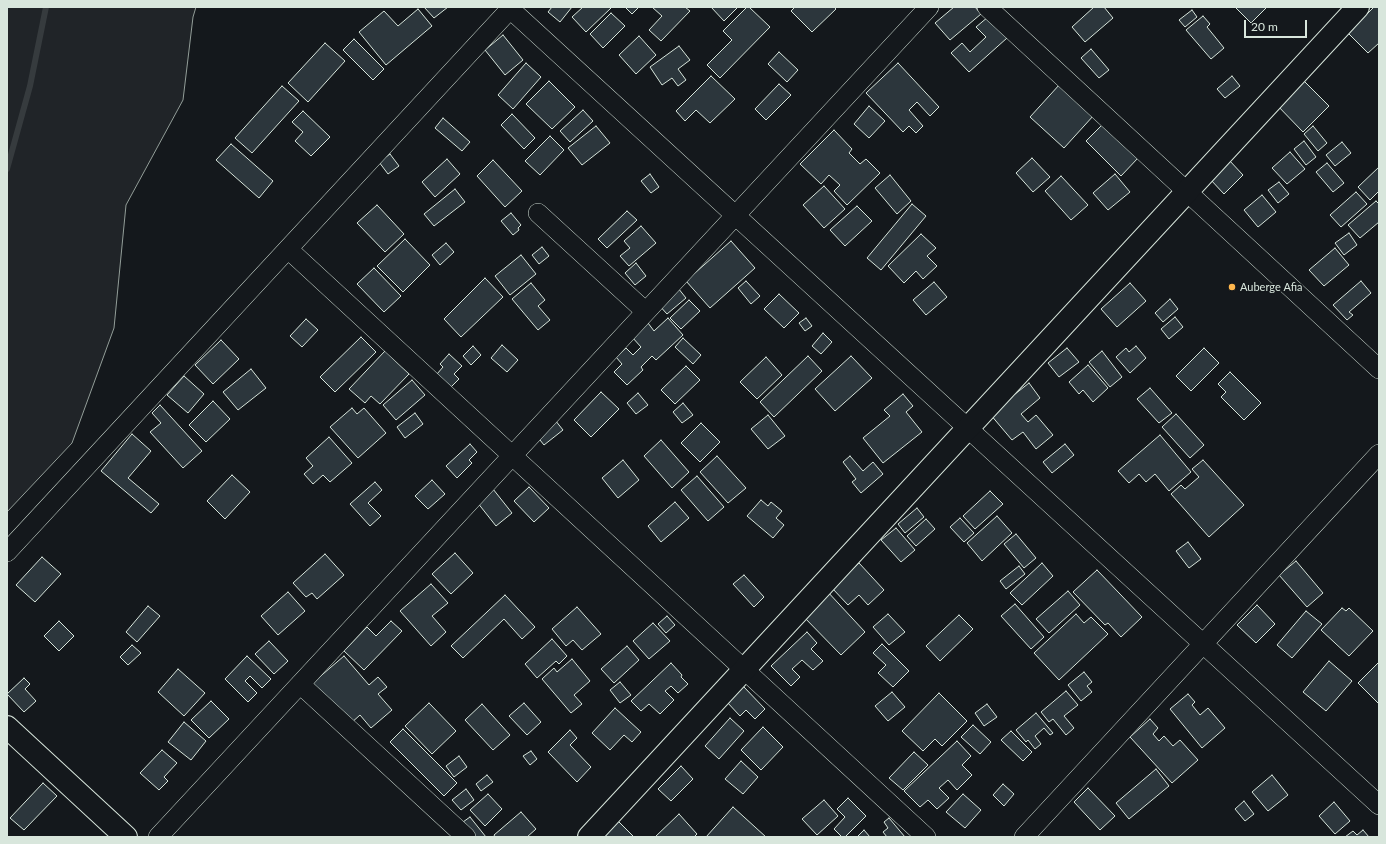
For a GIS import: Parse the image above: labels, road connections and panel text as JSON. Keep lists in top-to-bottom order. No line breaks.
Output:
{"places":["Auberge Afia"],"scale_bar":"20 m"}
